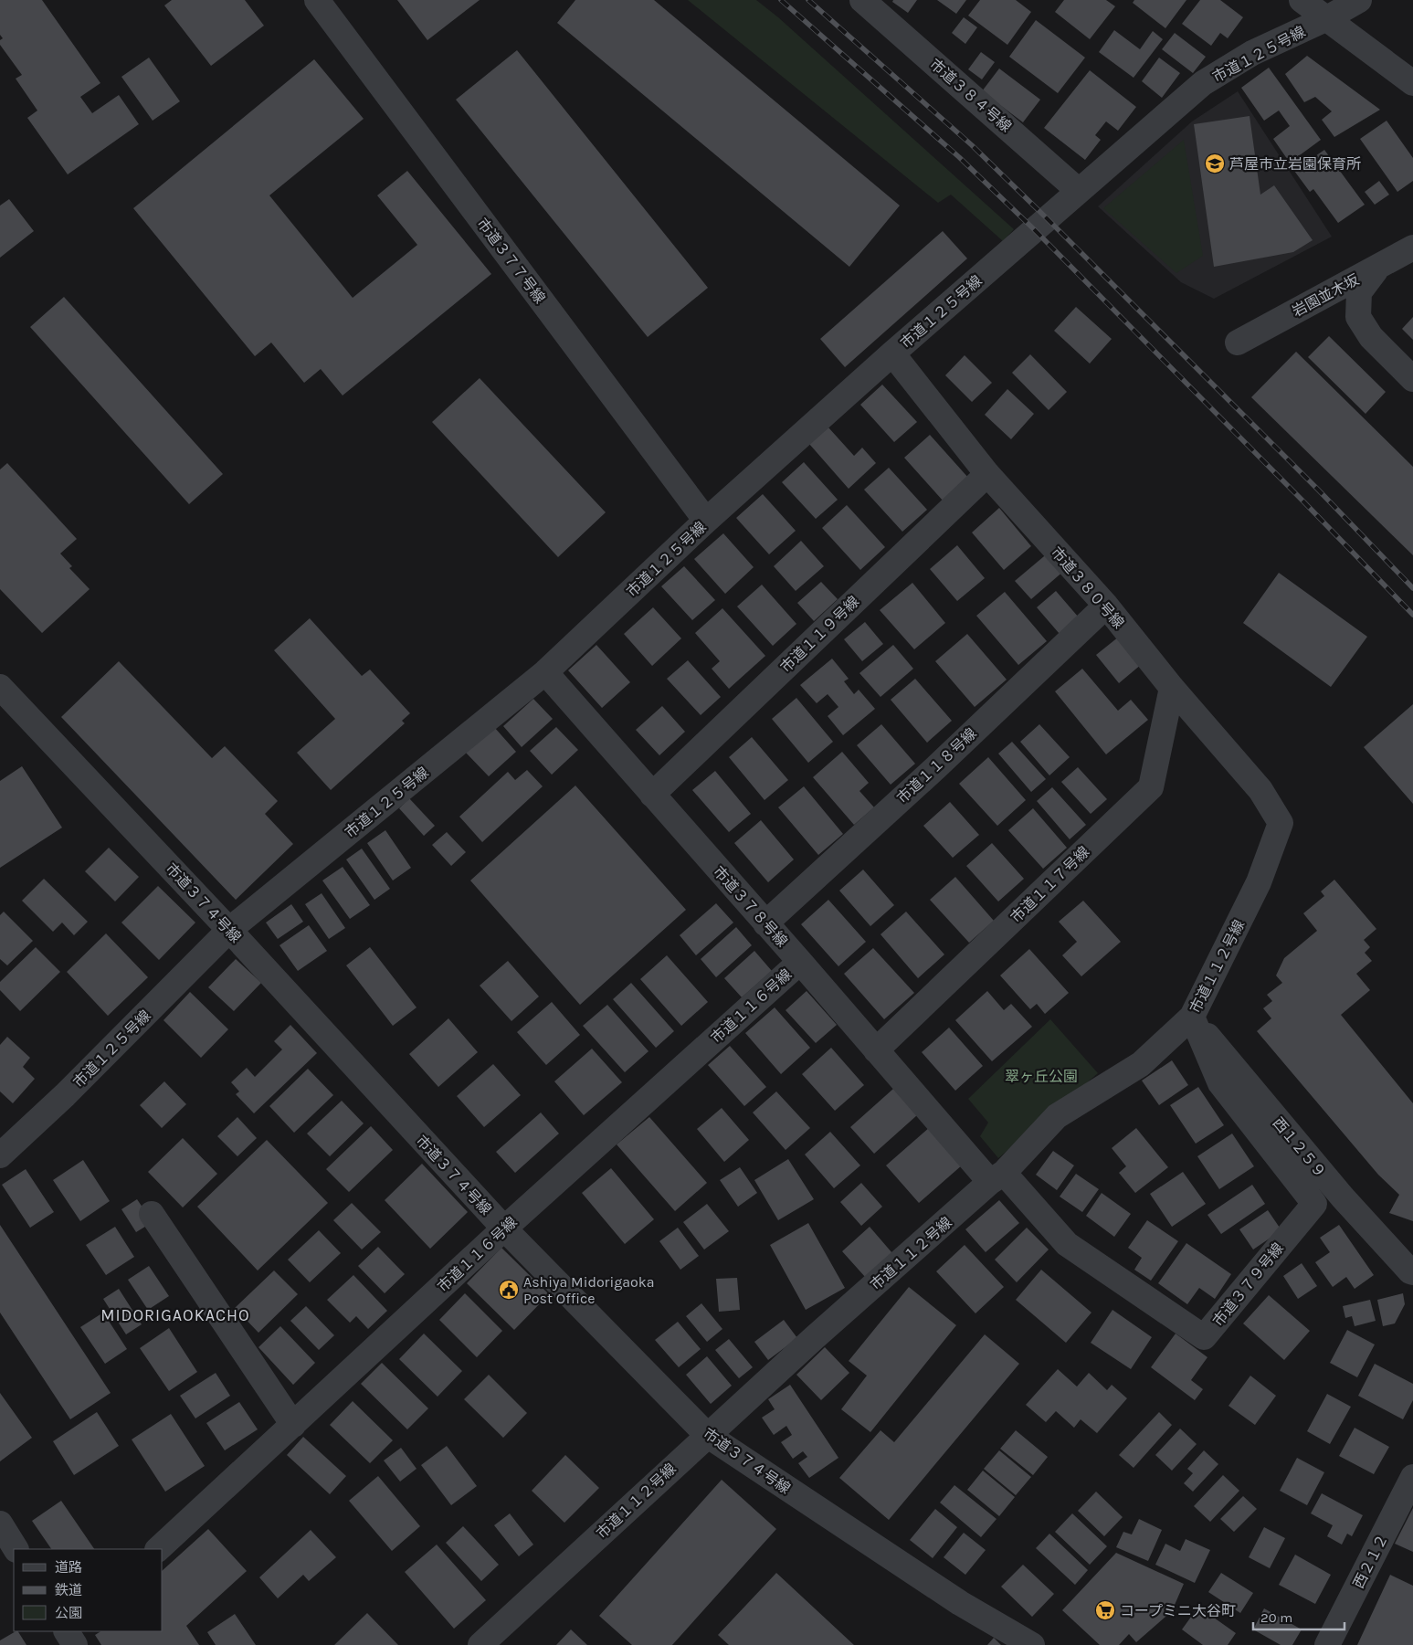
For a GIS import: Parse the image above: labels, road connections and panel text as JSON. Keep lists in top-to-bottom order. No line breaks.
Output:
{"streets":{"street":["市道１２５号線","市道３８４号線","市道３７７号線","岩園並木坂","市道３８０号線","市道１１９号線","市道１１８号線","市道１１７号線","市道３７４号線","市道３７８号線","市道１１２号線","市道１１６号線","西１２５９","市道３７９号線","西２１２"]},"crossings":[["市道１２５号線","市道３８４号線"],["市道１２５号線","市道３７７号線"],["市道１２５号線","市道３８０号線"],["市道１２５号線","市道３７４号線"],["市道１２５号線","市道３７８号線"],["市道３８０号線","市道１１９号線"],["市道３８０号線","市道１１８号線"],["市道３８０号線","市道１１７号線"],["市道３８０号線","市道１１２号線"],["市道１１９号線","市道３７８号線"],["市道１１８号線","市道３７８号線"],["市道１１７号線","市道３７８号線"],["市道３７４号線","市道１１２号線"],["市道３７４号線","市道１１６号線"],["市道３７８号線","市道１１２号線"],["市道３７８号線","市道１１６号線"],["市道３７８号線","市道３７９号線"],["市道１１２号線","西１２５９"],["市道１１２号線","市道３７９号線"],["西１２５９","市道３７９号線"]],"districts":["MIDORIGAOKACHO"],"parks":["翠ヶ丘公園"],"places":{"school or university":["芦屋市立岩園保育所"],"public building":["Ashiya Midorigaoka Post Office"],"supermarket":["コープミニ大谷町"]},"legend":["道路","鉄道","公園"],"scale_bar":"20 m"}
